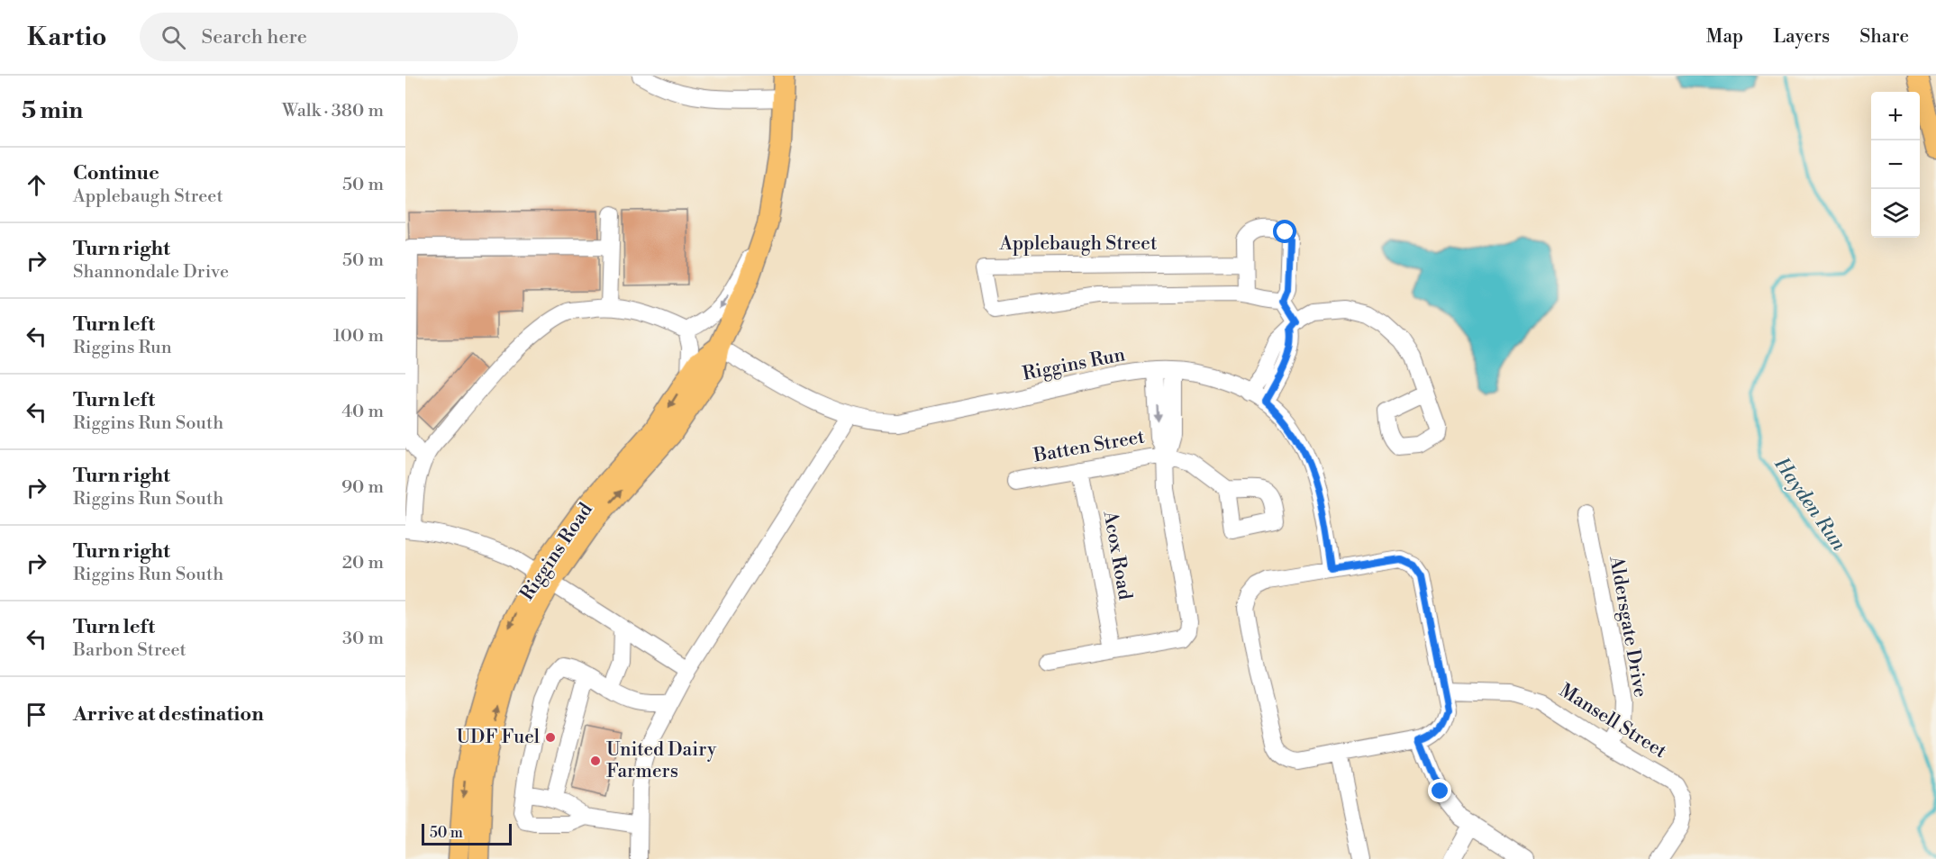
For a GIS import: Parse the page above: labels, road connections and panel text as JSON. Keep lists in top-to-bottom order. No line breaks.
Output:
{"streets":{"main road":["Riggins Road"],"street":["Applebaugh Street","Riggins Run","Batten Street","Acox Road","Aldersgate Drive","Mansell Street"]},"crossings":[["Riggins Run","Riggins Road"],["Batten Street","Acox Road"],["Aldersgate Drive","Mansell Street"]],"water":["Hayden Run"],"places":["UDF Fuel","United Dairy Farmers"],"scale_bar":"50 m","page":{"header":"Kartio","search":"Search here","nav":["Map","Layers","Share"],"heading":["5 min","Walk · 380 m"],"map_buttons":["+","−"],"list":[["Continue","Applebaugh Street","50 m"],["Turn right","Shannondale Drive","50 m"],["Turn left","Riggins Run","100 m"],["Turn left","Riggins Run South","40 m"],["Turn right","Riggins Run South","90 m"],["Turn right","Riggins Run South","20 m"],["Turn left","Barbon Street","30 m"],"Arrive at destination"],"scale":"50 m"}}
